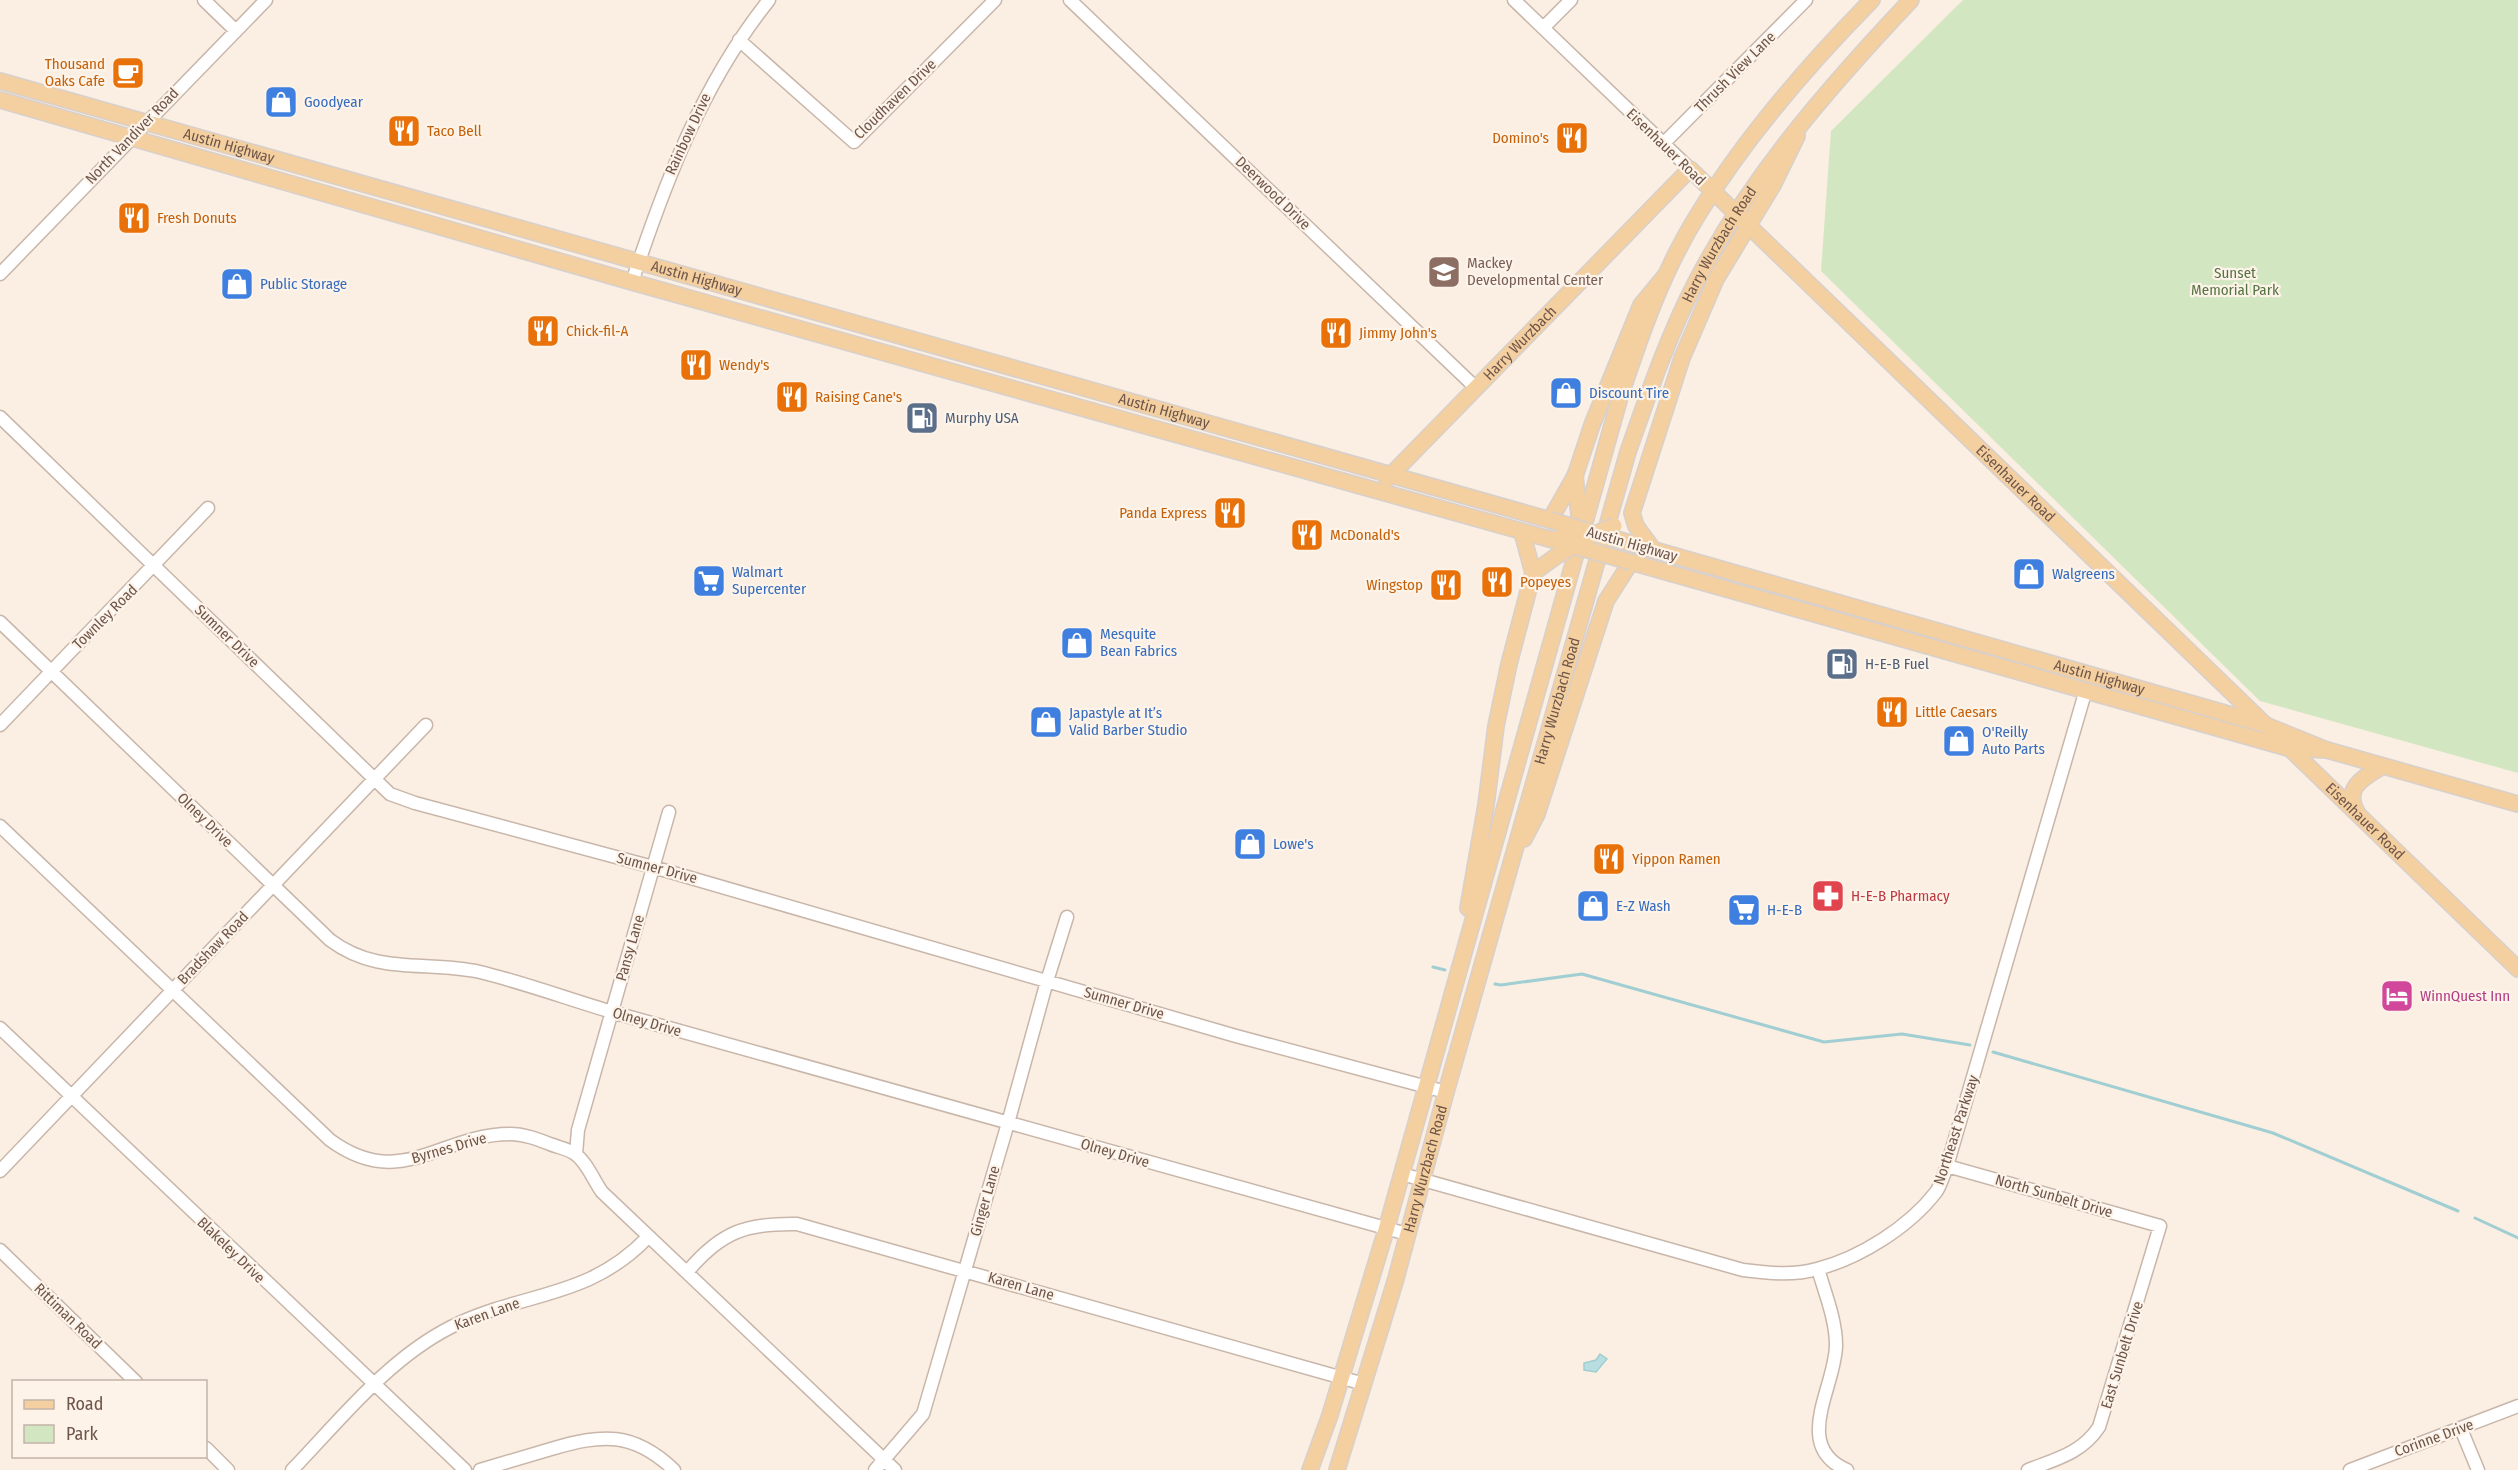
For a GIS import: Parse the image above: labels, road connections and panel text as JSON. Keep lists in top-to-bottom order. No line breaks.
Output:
{"streets":{"main road":["Austin Highway","Eisenhauer Road","Harry Wurzbach Road","Harry Wurzbach"],"street":["Thrush View Lane","Cloudhaven Drive","Rainbow Drive","North Vandiver Road","Deerwood Drive","Townley Road","Sumner Drive","Olney Drive","Bradshaw Road","Pansy Lane","Northeast Parkway","Byrnes Drive","North Sunbelt Drive","Ginger Lane","Blakeley Drive","Karen Lane","Rittiman Road","East Sunbelt Drive","Corinne Drive"]},"crossings":[["Thrush View Lane","Eisenhauer Road"],["Cloudhaven Drive","Rainbow Drive"],["Rainbow Drive","Austin Highway"],["North Vandiver Road","Austin Highway"],["Austin Highway","Eisenhauer Road"],["Austin Highway","Harry Wurzbach"],["Austin Highway","Northeast Parkway"],["Eisenhauer Road","Harry Wurzbach Road"],["Eisenhauer Road","Harry Wurzbach"],["Deerwood Drive","Harry Wurzbach"],["Harry Wurzbach Road","Sumner Drive"],["Harry Wurzbach Road","Olney Drive"],["Harry Wurzbach Road","Northeast Parkway"],["Harry Wurzbach Road","Karen Lane"],["Townley Road","Sumner Drive"],["Townley Road","Olney Drive"],["Sumner Drive","Bradshaw Road"],["Sumner Drive","Pansy Lane"],["Sumner Drive","Ginger Lane"],["Olney Drive","Bradshaw Road"],["Olney Drive","Pansy Lane"],["Olney Drive","Ginger Lane"],["Bradshaw Road","Byrnes Drive"],["Bradshaw Road","Blakeley Drive"],["Pansy Lane","Byrnes Drive"],["Northeast Parkway","North Sunbelt Drive"],["North Sunbelt Drive","East Sunbelt Drive"],["Ginger Lane","Karen Lane"],["Blakeley Drive","Karen Lane"]],"parks":["Sunset Memorial Park"],"places":{"cafe":["Thousand Oaks Cafe"],"shop":["Goodyear","Public Storage","Discount Tire","Walgreens","Mesquite Bean Fabrics","Japastyle at It’s Valid Barber Studio","O'Reilly Auto Parts","Lowe's","E-Z Wash"],"restaurant":["Taco Bell","Domino's","Fresh Donuts","Chick-fil-A","Jimmy John's","Wendy's","Raising Cane's","Panda Express","McDonald's","Popeyes","Wingstop","Little Caesars","Yippon Ramen"],"school or university":["Mackey Developmental Center"],"fuel station":["Murphy USA","H-E-B Fuel"],"supermarket":["Walmart Supercenter","H-E-B"],"pharmacy":["H-E-B Pharmacy"],"hotel":["WinnQuest Inn"]},"legend":["Road","Park"]}
